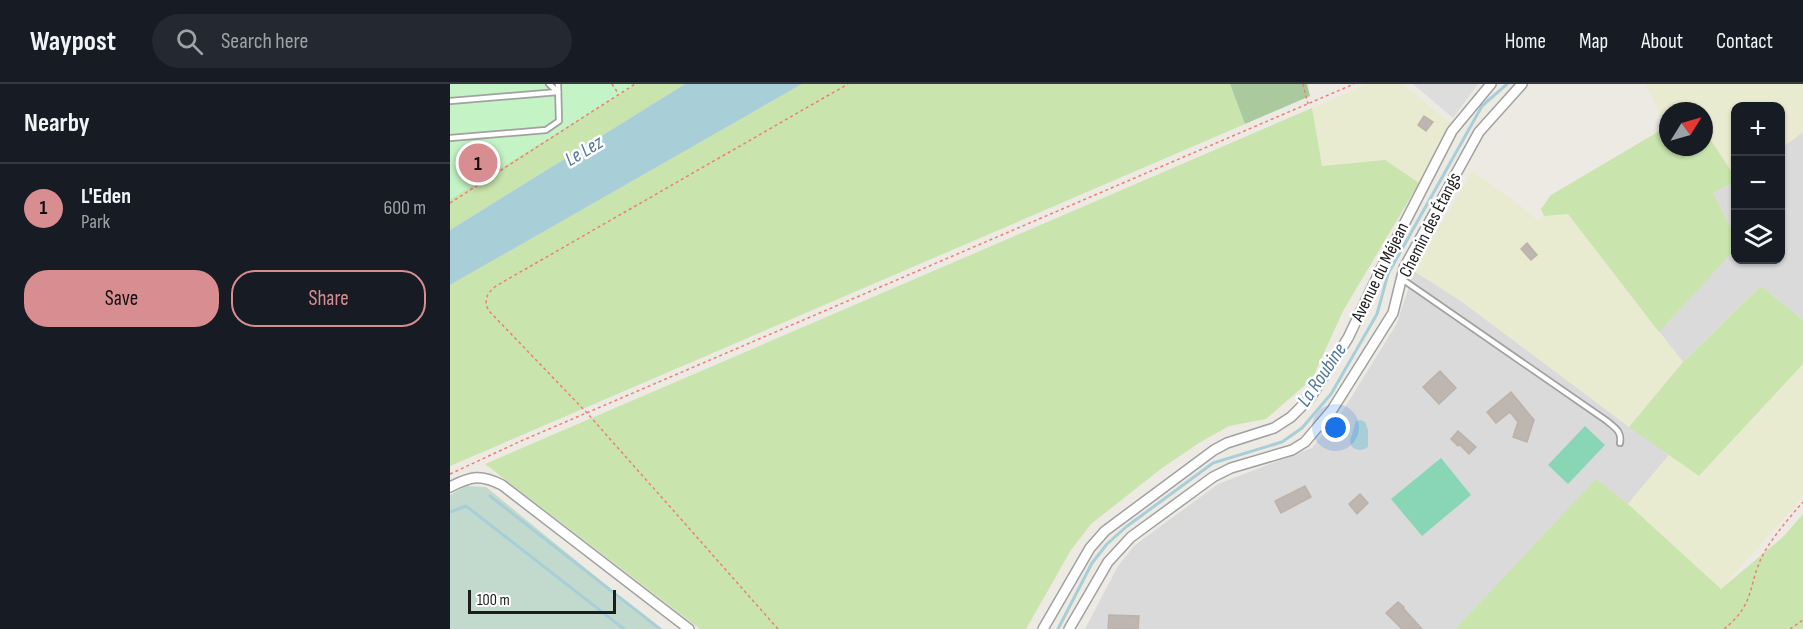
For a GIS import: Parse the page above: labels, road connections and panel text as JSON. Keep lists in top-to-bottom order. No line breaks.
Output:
{"streets":{"street":["Chemin des Étangs","Avenue du Méjean"]},"water":["Le Lez","La Roubine"],"scale_bar":"100 m","north":"top right","page":{"header":"Waypost","search":"Search here","nav":["Home","Map","About","Contact"],"heading":"Nearby","map_buttons":["+","−"],"pins":"1","list":[{"mark":"1","name":"L'Eden","note":"Park","value":"600 m"}],"buttons":["Save","Share"],"scale":"100 m"}}
